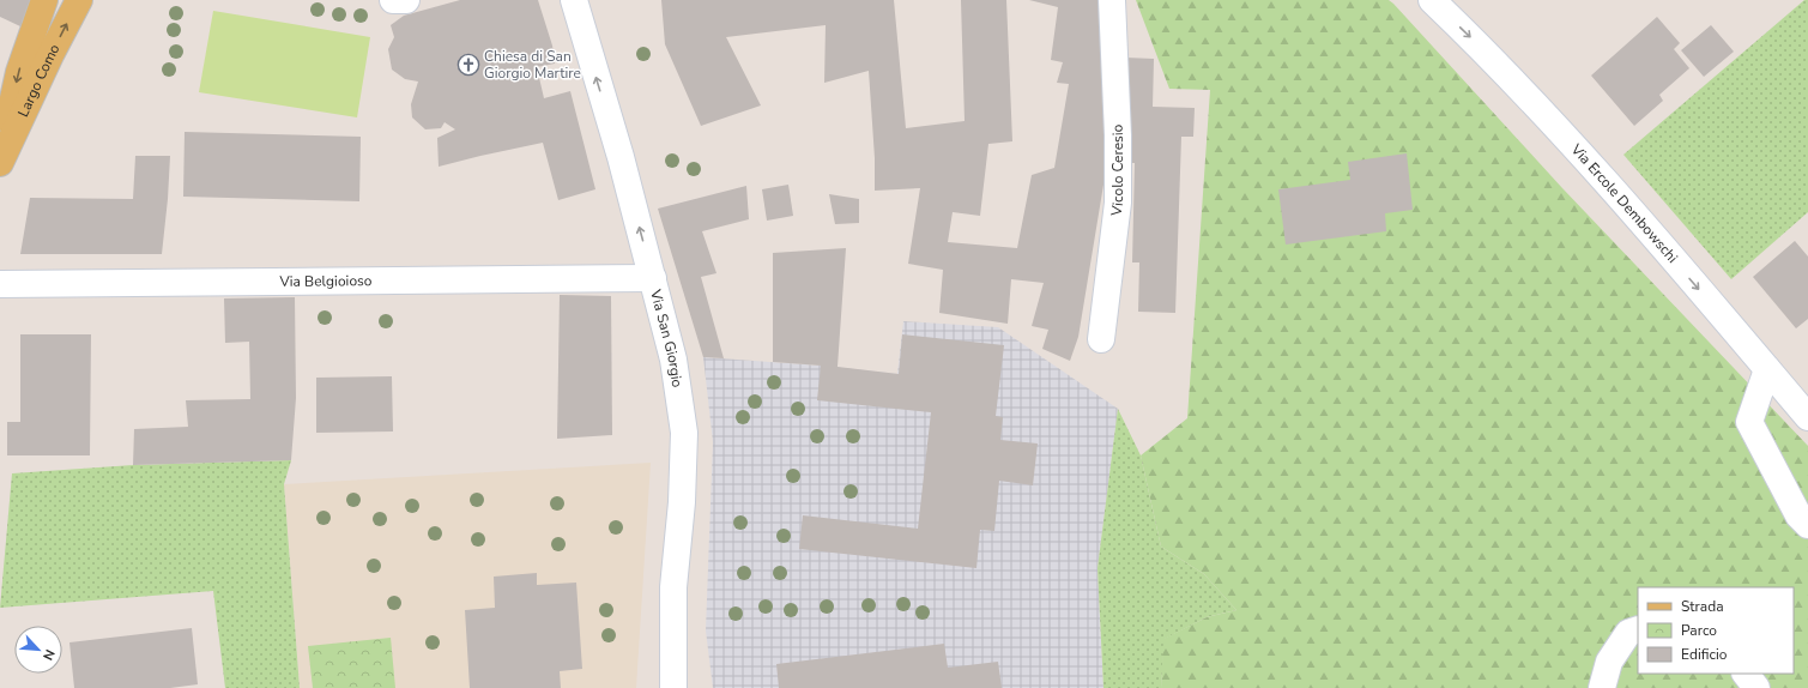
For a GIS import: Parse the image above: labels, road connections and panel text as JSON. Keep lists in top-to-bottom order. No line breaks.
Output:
{"streets":{"main road":["Largo Como"],"street":["Vicolo Ceresio","Via Ercole Dembowschi","Via Belgioioso","Via San Giorgio"]},"crossings":[["Via Belgioioso","Via San Giorgio"]],"one_way":["Via Ercole Dembowschi","Via San Giorgio"],"places":{"church":["Chiesa di San Giorgio Martire"]},"legend":["Strada","Parco","Edificio"],"north":"bottom right"}
